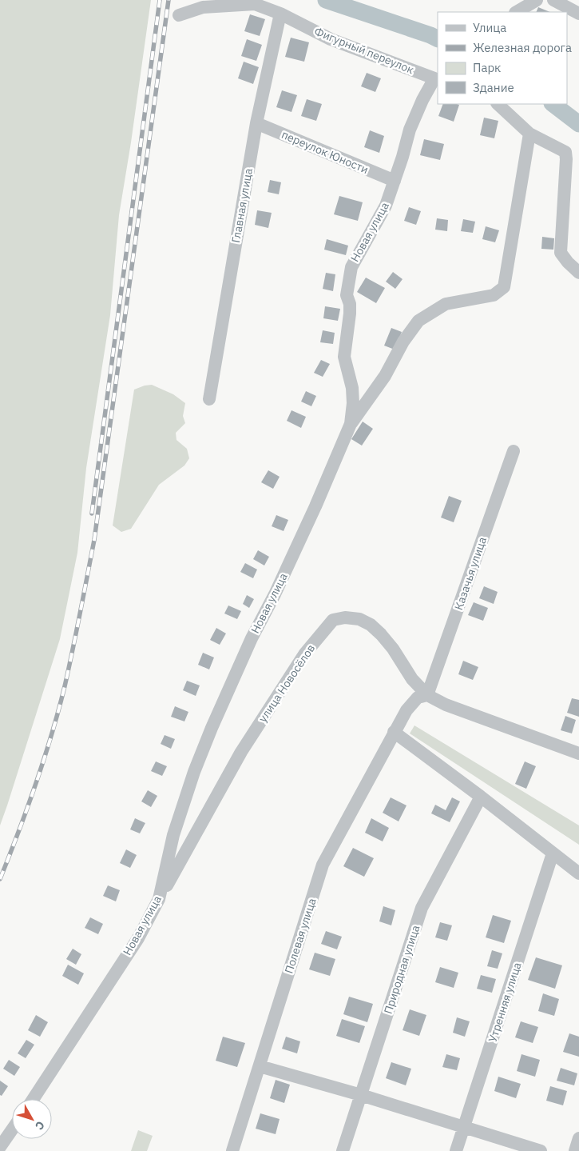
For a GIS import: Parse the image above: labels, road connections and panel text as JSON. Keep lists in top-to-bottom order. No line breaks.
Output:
{"streets":{"street":["Фигурный переулок","переулок Юности","Главная улица","Новая улица","Казачья улица","улица Новосёлов","Полевая улица","Природная улица","Утренняя улица"]},"crossings":[["Фигурный переулок","Главная улица"],["Фигурный переулок","Новая улица"],["переулок Юности","Главная улица"],["переулок Юности","Новая улица"],["Новая улица","улица Новосёлов"],["Казачья улица","улица Новосёлов"],["Казачья улица","Полевая улица"],["улица Новосёлов","Полевая улица"]],"legend":["Улица","Железная дорога","Парк","Здание"],"north":"bottom right"}
